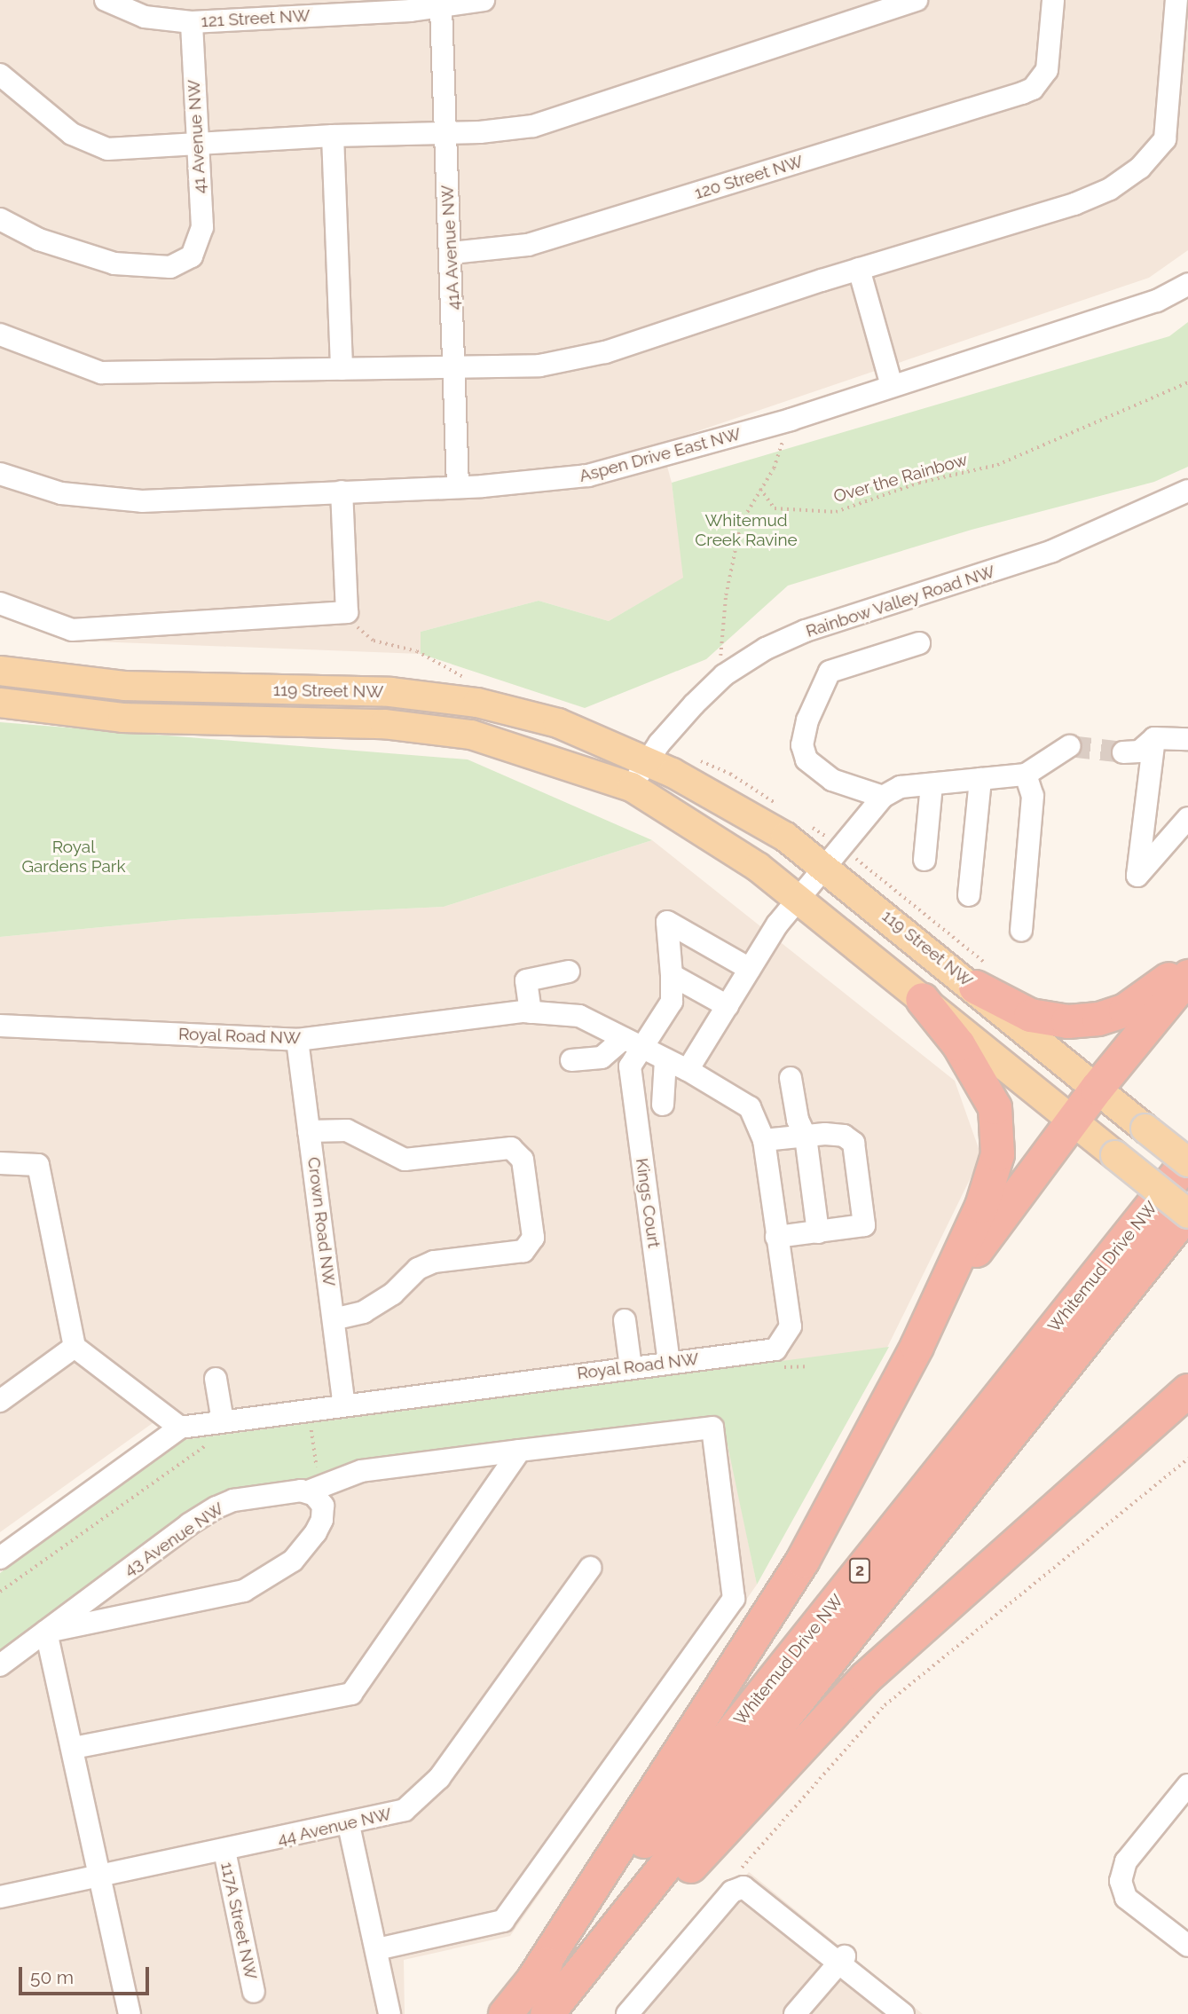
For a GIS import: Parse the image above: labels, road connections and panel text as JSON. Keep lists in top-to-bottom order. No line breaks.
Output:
{"streets":{"highway":["Whitemud Drive NW","2"],"main road":["119 Street NW"],"street":["121 Street NW","41 Avenue NW","120 Street NW","41A Avenue NW","Aspen Drive East NW","Rainbow Valley Road NW","Royal Road NW","Kings Court","Crown Road NW","43 Avenue NW","44 Avenue NW","117A Street NW"],"path":["Over the Rainbow"]},"crossings":[["121 Street NW","41 Avenue NW"],["121 Street NW","41A Avenue NW"],["120 Street NW","41A Avenue NW"],["41A Avenue NW","Aspen Drive East NW"],["Rainbow Valley Road NW","119 Street NW"],["119 Street NW","Whitemud Drive NW"],["Royal Road NW","Kings Court"],["Royal Road NW","Crown Road NW"],["44 Avenue NW","117A Street NW"]],"parks":["Whitemud Creek Ravine","Royal Gardens Park"],"scale_bar":"50 m"}
